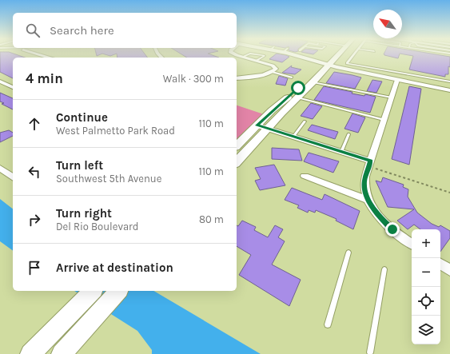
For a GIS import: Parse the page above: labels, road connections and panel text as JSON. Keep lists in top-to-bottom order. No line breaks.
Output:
{"north":"top left","page":{"search":"Search here","heading":["4 min","Walk · 300 m"],"list":[["Continue","West Palmetto Park Road","110 m"],["Turn left","Southwest 5th Avenue","110 m"],["Turn right","Del Rio Boulevard","80 m"],"Arrive at destination"],"map_buttons":["+","−"]}}
